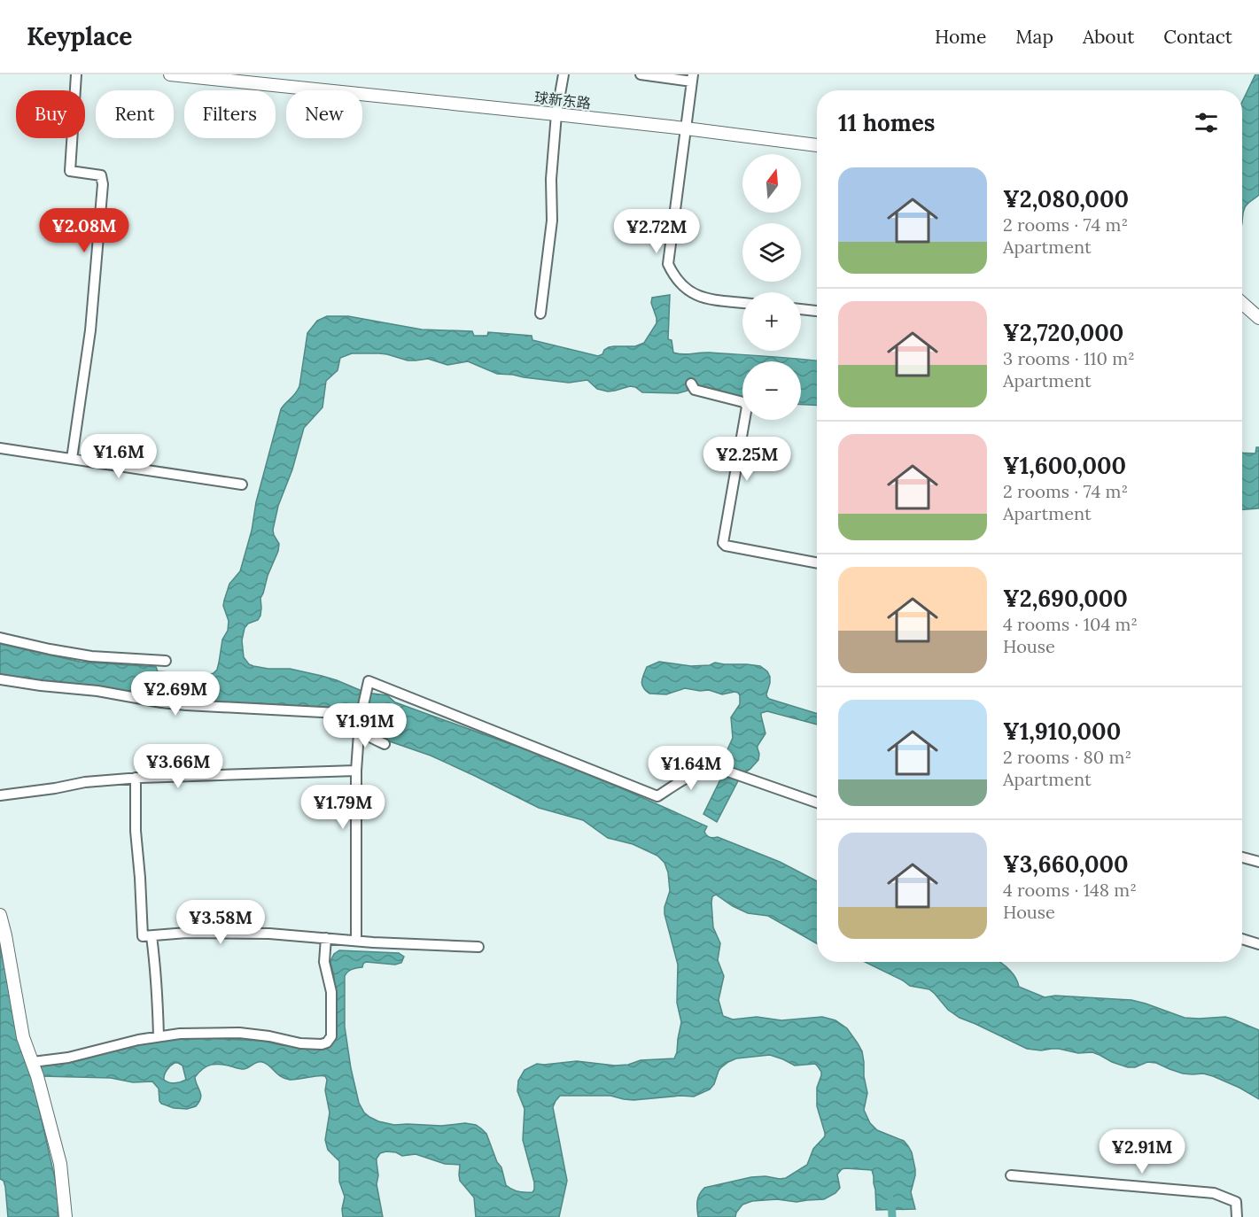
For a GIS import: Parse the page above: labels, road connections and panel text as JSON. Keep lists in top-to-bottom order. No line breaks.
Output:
{"streets":{"street":["球新东路"]},"north":"top","page":{"header":"Keyplace","nav":["Home","Map","About","Contact"],"chip":["Buy","Rent","Filters","New"],"heading":"11 homes","map_buttons":["+","−"],"list":[{"name":"¥2,080,000","note":"2 rooms · 74 m² · Apartment"},{"name":"¥2,720,000","note":"3 rooms · 110 m² · Apartment"},{"name":"¥1,600,000","note":"2 rooms · 74 m² · Apartment"},{"name":"¥2,690,000","note":"4 rooms · 104 m² · House"},{"name":"¥1,910,000","note":"2 rooms · 80 m² · Apartment"},{"name":"¥3,660,000","note":"4 rooms · 148 m² · House"}],"price":["¥2.08M","¥2.72M","¥1.6M","¥2.25M","¥2.69M","¥1.91M","¥3.66M","¥1.64M","¥1.79M","¥3.58M","¥2.91M"]}}
